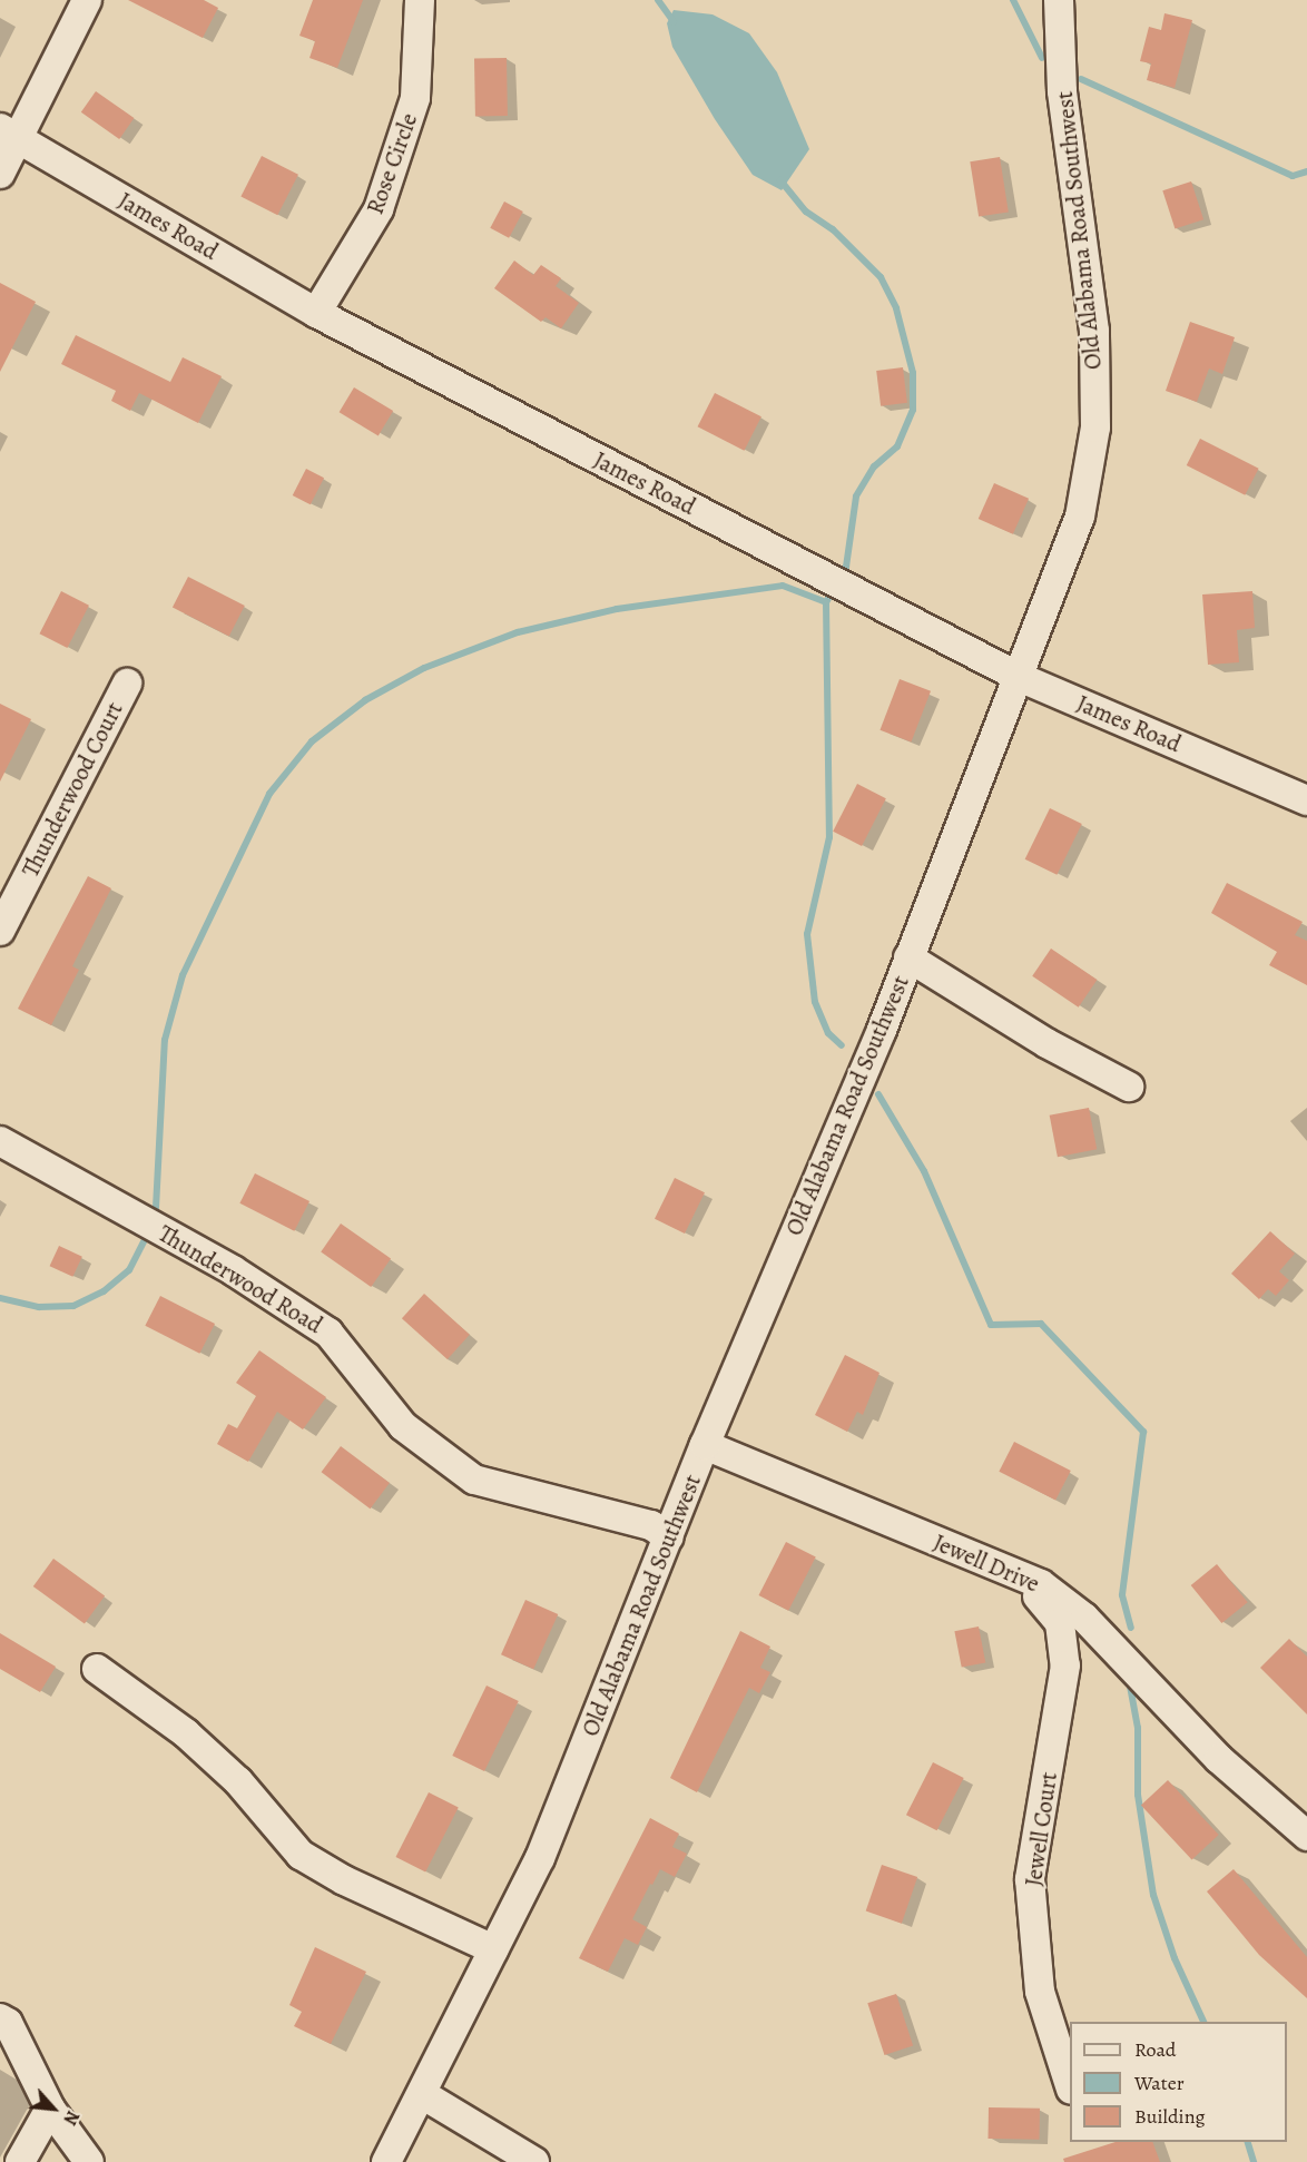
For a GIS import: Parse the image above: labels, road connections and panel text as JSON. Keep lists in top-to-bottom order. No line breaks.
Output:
{"streets":{"street":["Rose Circle","James Road","Old Alabama Road Southwest","Thunderwood Court","Thunderwood Road","Jewell Drive","Jewell Court"]},"crossings":[["Rose Circle","James Road"],["James Road","Old Alabama Road Southwest"],["Old Alabama Road Southwest","Thunderwood Road"],["Old Alabama Road Southwest","Jewell Drive"],["Jewell Drive","Jewell Court"]],"legend":["Road","Water","Building"],"north":"bottom right"}
